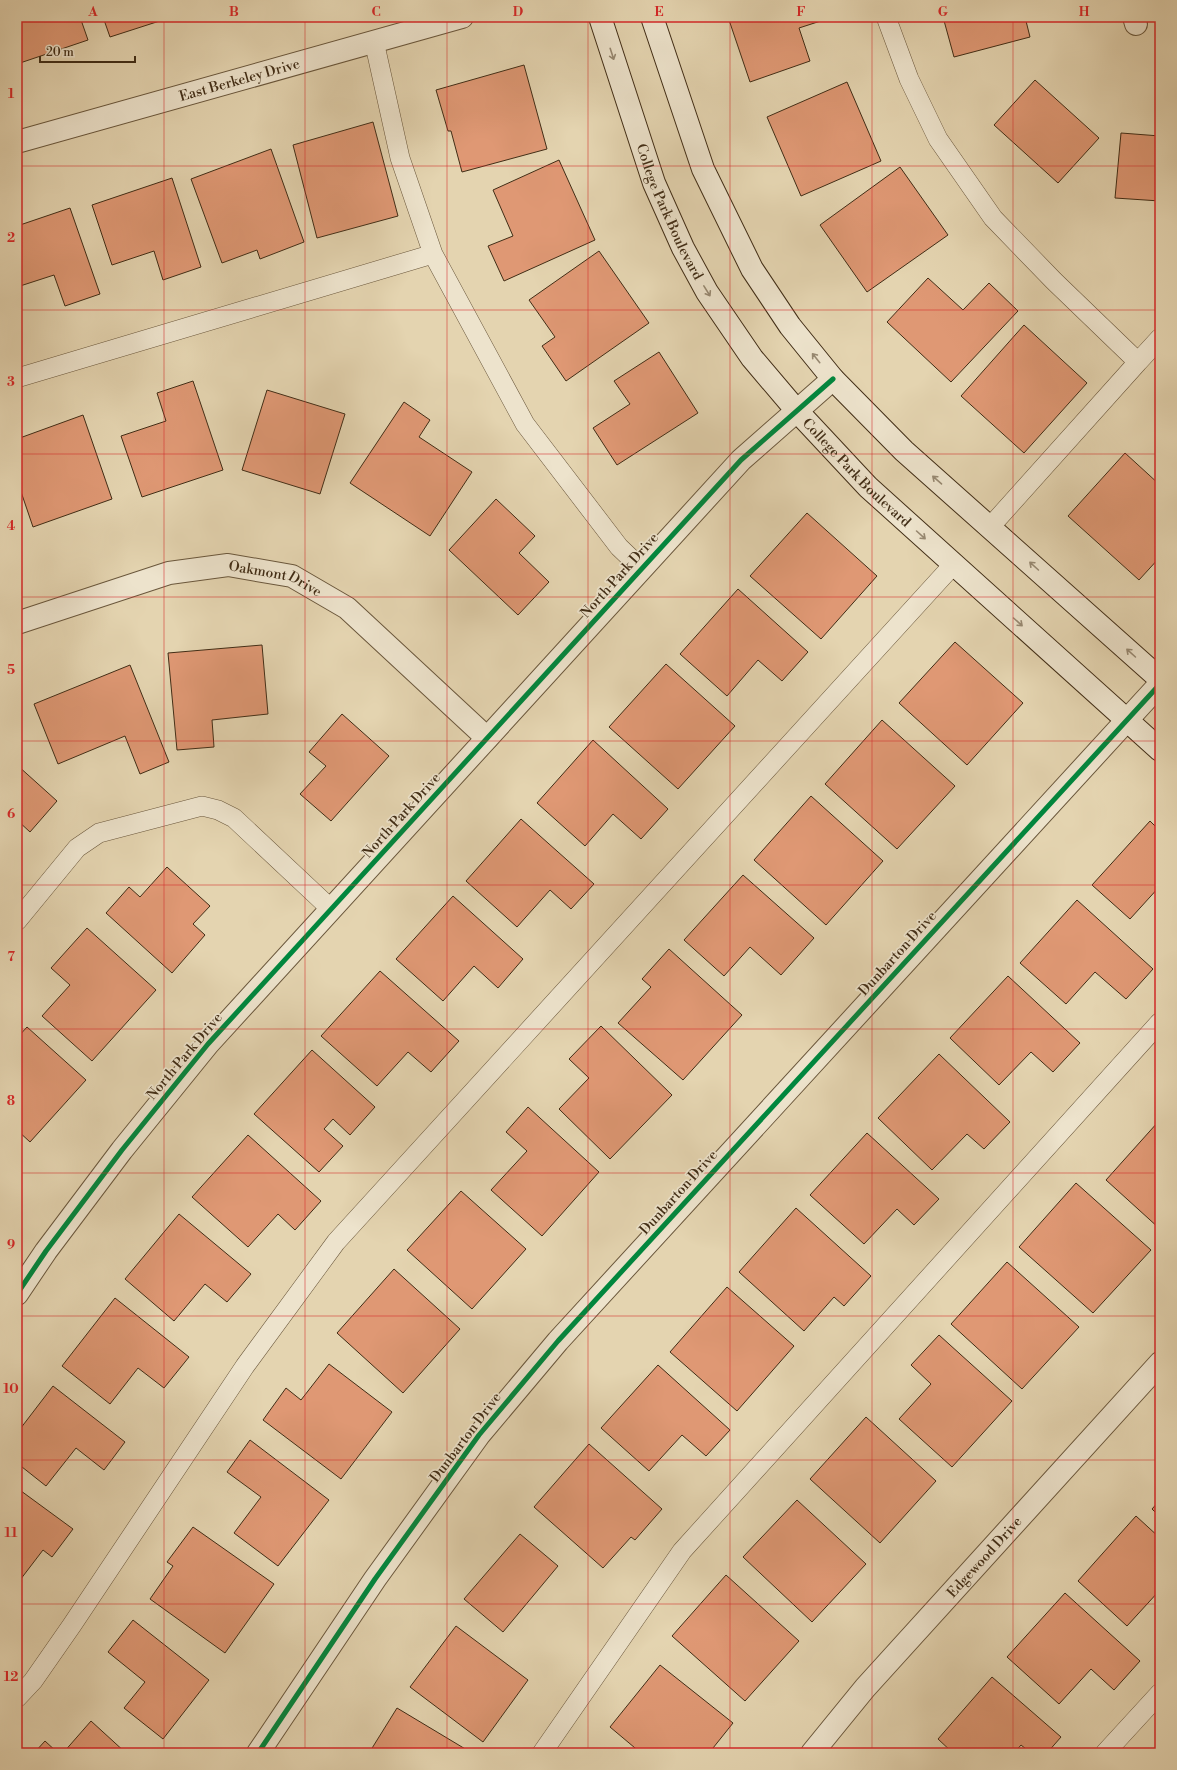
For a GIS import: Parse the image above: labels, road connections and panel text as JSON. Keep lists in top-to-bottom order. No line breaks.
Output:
{"streets":{"street":["East Berkeley Drive","College Park Boulevard","North Park Drive","Oakmont Drive","Dunbarton Drive","Edgewood Drive"]},"crossings":[["College Park Boulevard","North Park Drive"],["College Park Boulevard","Dunbarton Drive"],["North Park Drive","Oakmont Drive"]],"scale_bar":"20 m","grid":{"columns":["A","B","C","D","E","F","G","H"],"rows":["1","2","3","4","5","6","7","8","9","10","11","12"]}}
